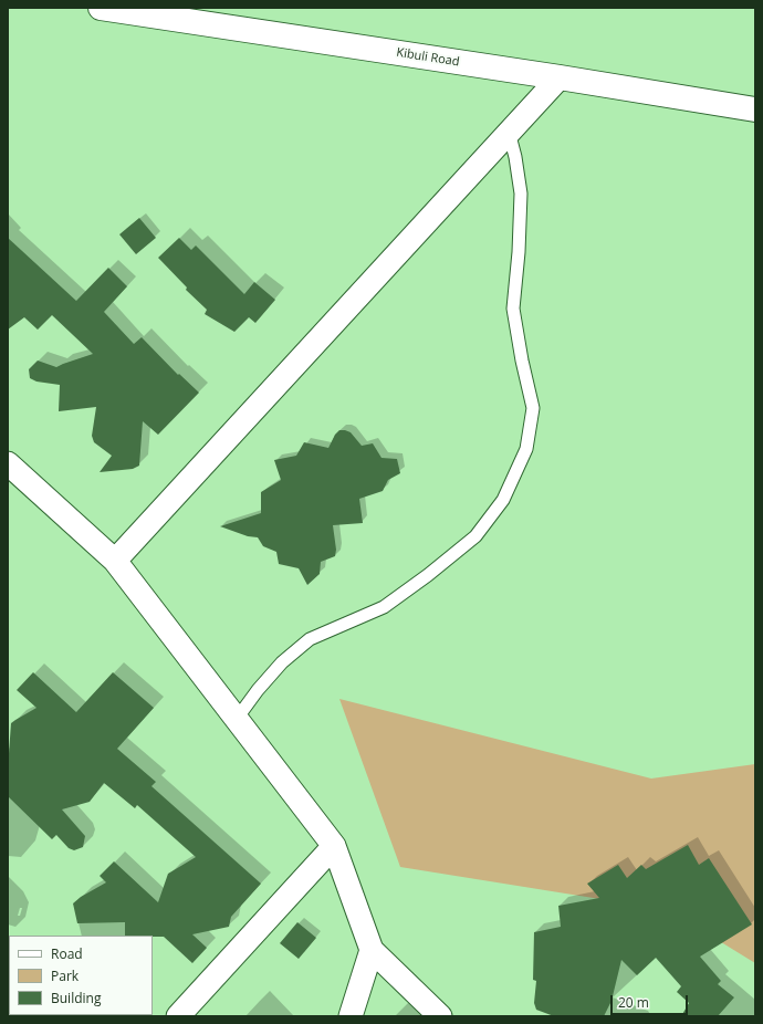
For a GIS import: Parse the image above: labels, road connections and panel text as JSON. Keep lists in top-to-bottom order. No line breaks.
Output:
{"streets":{"street":["Kibuli Road"]},"legend":["Road","Park","Building"],"scale_bar":"20 m"}
